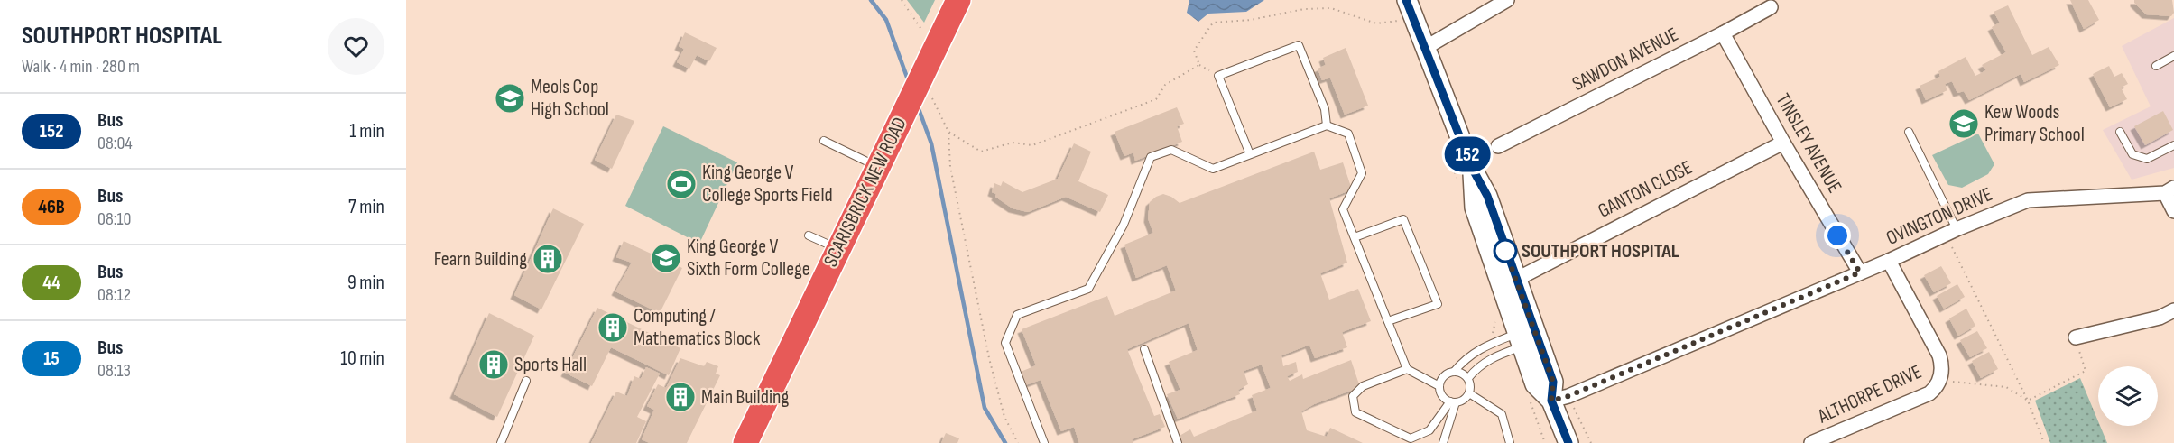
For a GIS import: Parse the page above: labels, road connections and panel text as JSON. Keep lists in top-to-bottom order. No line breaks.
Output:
{"streets":{"highway":["SCARISBRICK NEW ROAD"],"street":["SAWDON AVENUE","TINSLEY AVENUE","GANTON CLOSE","OVINGTON DRIVE","ALTHORPE DRIVE"]},"crossings":[["SAWDON AVENUE","TINSLEY AVENUE"],["TINSLEY AVENUE","GANTON CLOSE"],["TINSLEY AVENUE","OVINGTON DRIVE"],["OVINGTON DRIVE","ALTHORPE DRIVE"]],"places":{"school or university":["Meols Cop High School","Kew Woods Primary School","King George V Sixth Form College"],"sports":["King George V College Sports Field"],"other":["SOUTHPORT HOSPITAL"],"building":["Fearn Building","Computing / Mathematics Block","Sports Hall","Main Building"]},"lines":["bus line 152"],"page":{"heading":["SOUTHPORT HOSPITAL","Walk · 4 min · 280 m"],"on_map":"152","list":[{"mark":"152","name":"Bus","note":"08:04","value":"1 min"},{"mark":"46B","name":"Bus","note":"08:10","value":"7 min"},{"mark":"44","name":"Bus","note":"08:12","value":"9 min"},{"mark":"15","name":"Bus","note":"08:13","value":"10 min"}]}}
